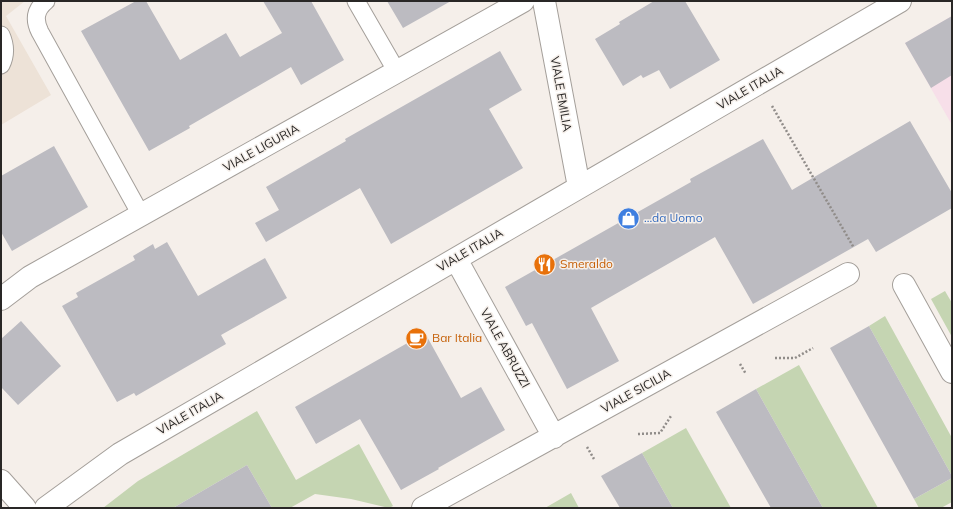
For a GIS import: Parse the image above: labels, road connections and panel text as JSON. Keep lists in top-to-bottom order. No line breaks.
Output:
{"streets":{"street":["VIALE ITALIA","VIALE EMILIA","VIALE LIGURIA","VIALE ABRUZZI","VIALE SICILIA"]},"crossings":[["VIALE ITALIA","VIALE EMILIA"],["VIALE ITALIA","VIALE ABRUZZI"],["VIALE ABRUZZI","VIALE SICILIA"]],"places":{"shop":["...da Uomo"],"restaurant":["Smeraldo"],"cafe":["Bar Italia"]}}
